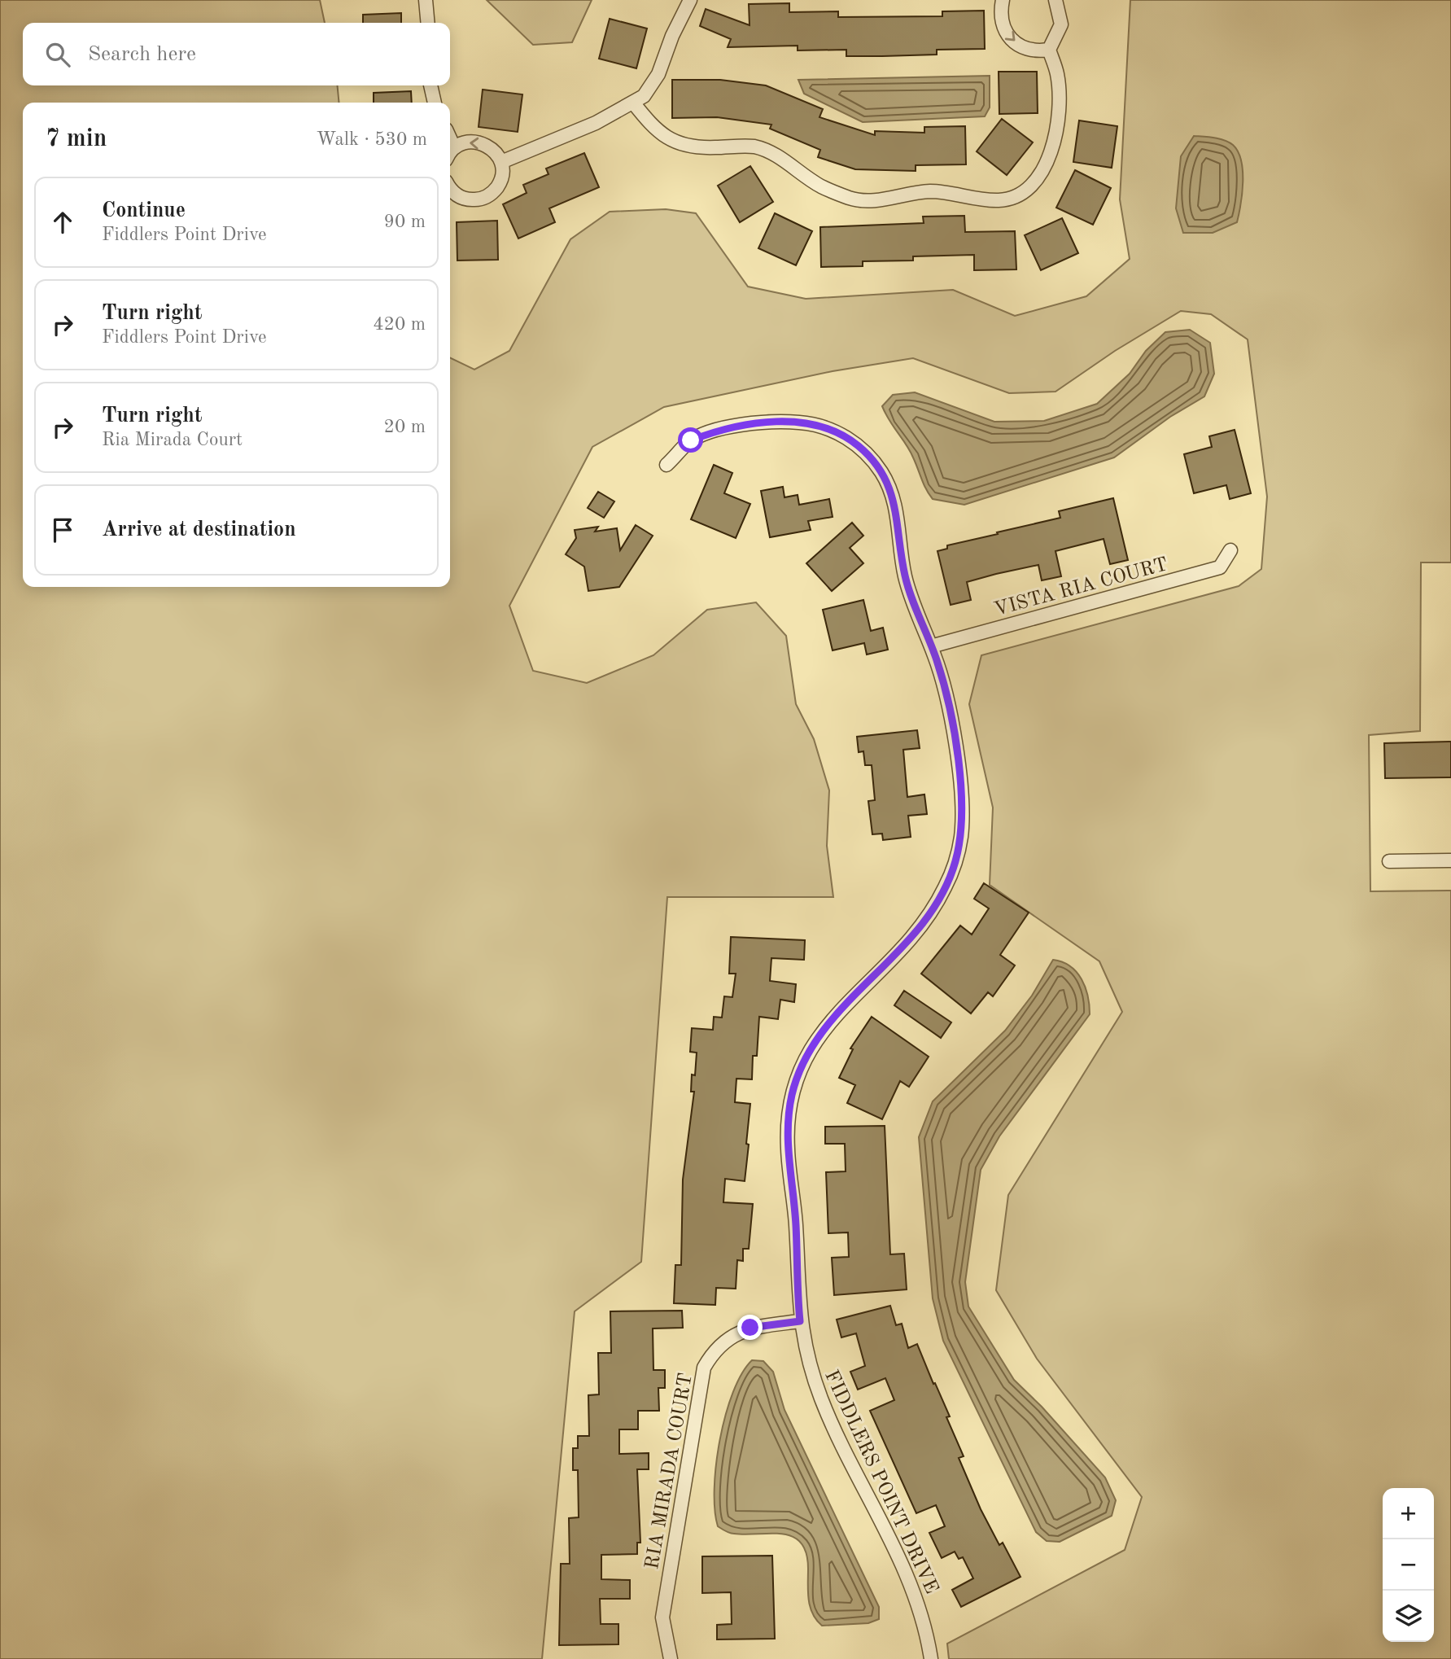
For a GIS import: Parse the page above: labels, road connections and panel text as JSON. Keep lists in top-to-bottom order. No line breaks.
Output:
{"streets":{"street":["VISTA RIA COURT","RIA MIRADA COURT","FIDDLERS POINT DRIVE"]},"crossings":[["VISTA RIA COURT","FIDDLERS POINT DRIVE"],["RIA MIRADA COURT","FIDDLERS POINT DRIVE"]],"page":{"search":"Search here","heading":["7 min","Walk · 530 m"],"list":[["Continue","Fiddlers Point Drive","90 m"],["Turn right","Fiddlers Point Drive","420 m"],["Turn right","Ria Mirada Court","20 m"],"Arrive at destination"],"map_buttons":["+","−"]}}
